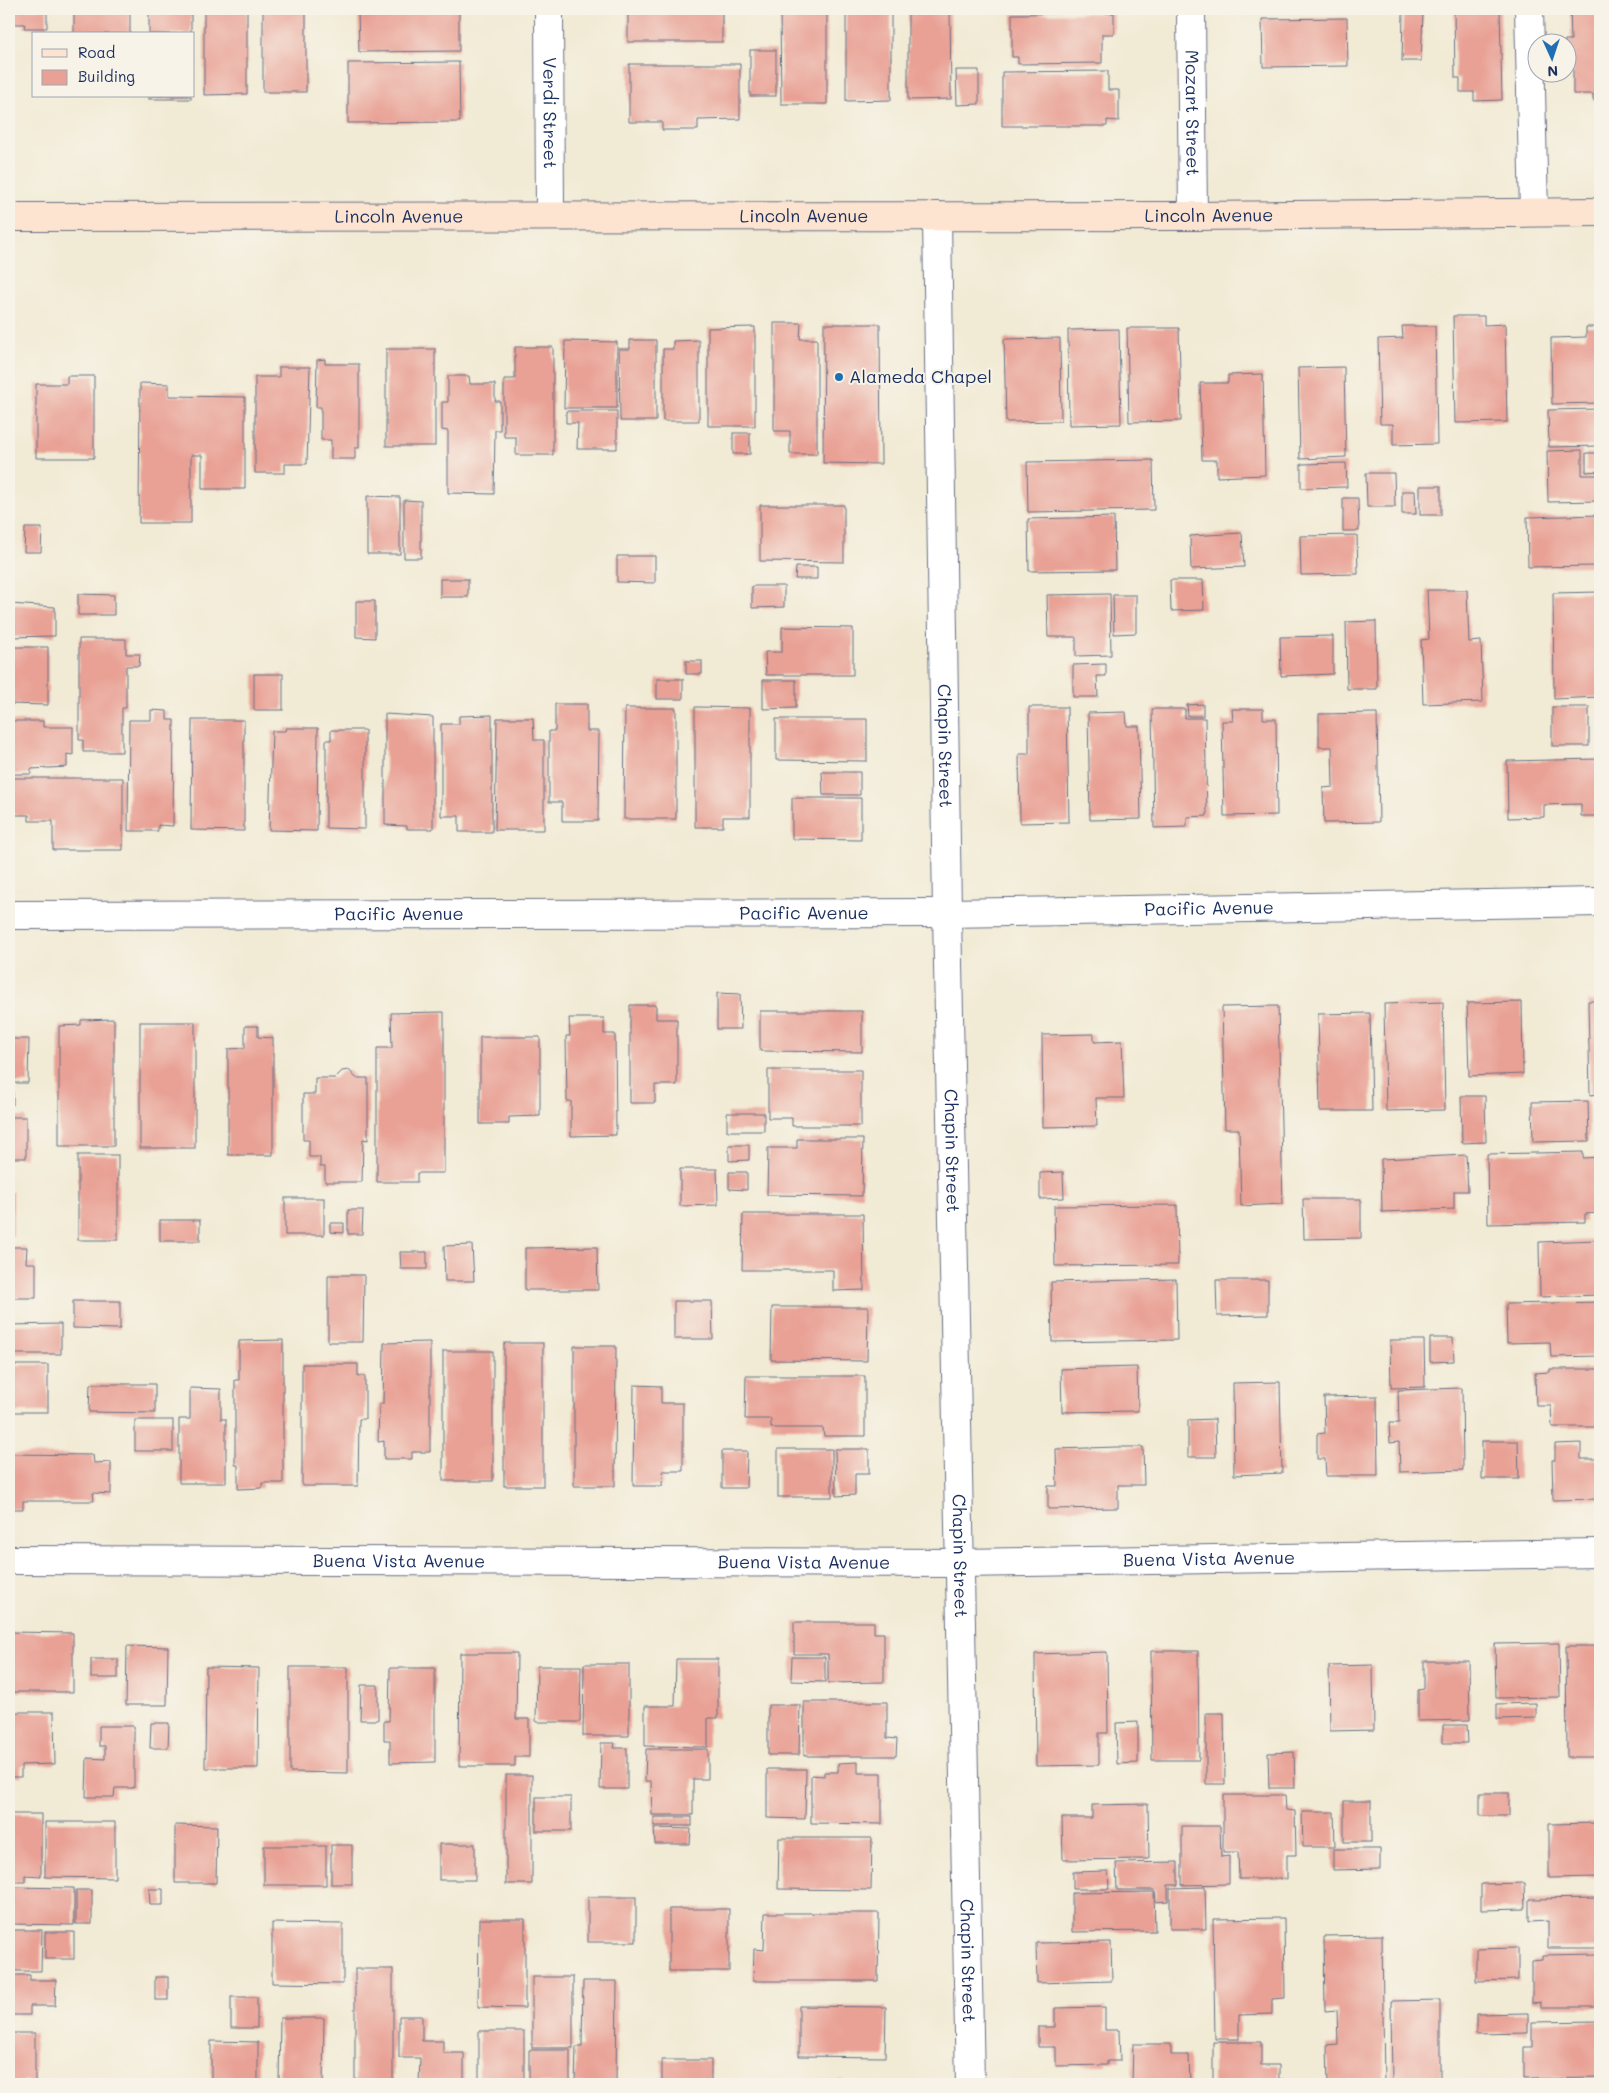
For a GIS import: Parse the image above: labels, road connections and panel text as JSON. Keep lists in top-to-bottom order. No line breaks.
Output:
{"streets":{"main road":["Lincoln Avenue"],"street":["Verdi Street","Mozart Street","Chapin Street","Pacific Avenue","Buena Vista Avenue"]},"crossings":[["Verdi Street","Lincoln Avenue"],["Mozart Street","Lincoln Avenue"],["Lincoln Avenue","Chapin Street"],["Chapin Street","Pacific Avenue"],["Chapin Street","Buena Vista Avenue"]],"places":["Alameda Chapel"],"legend":["Road","Building"],"north":"bottom"}
